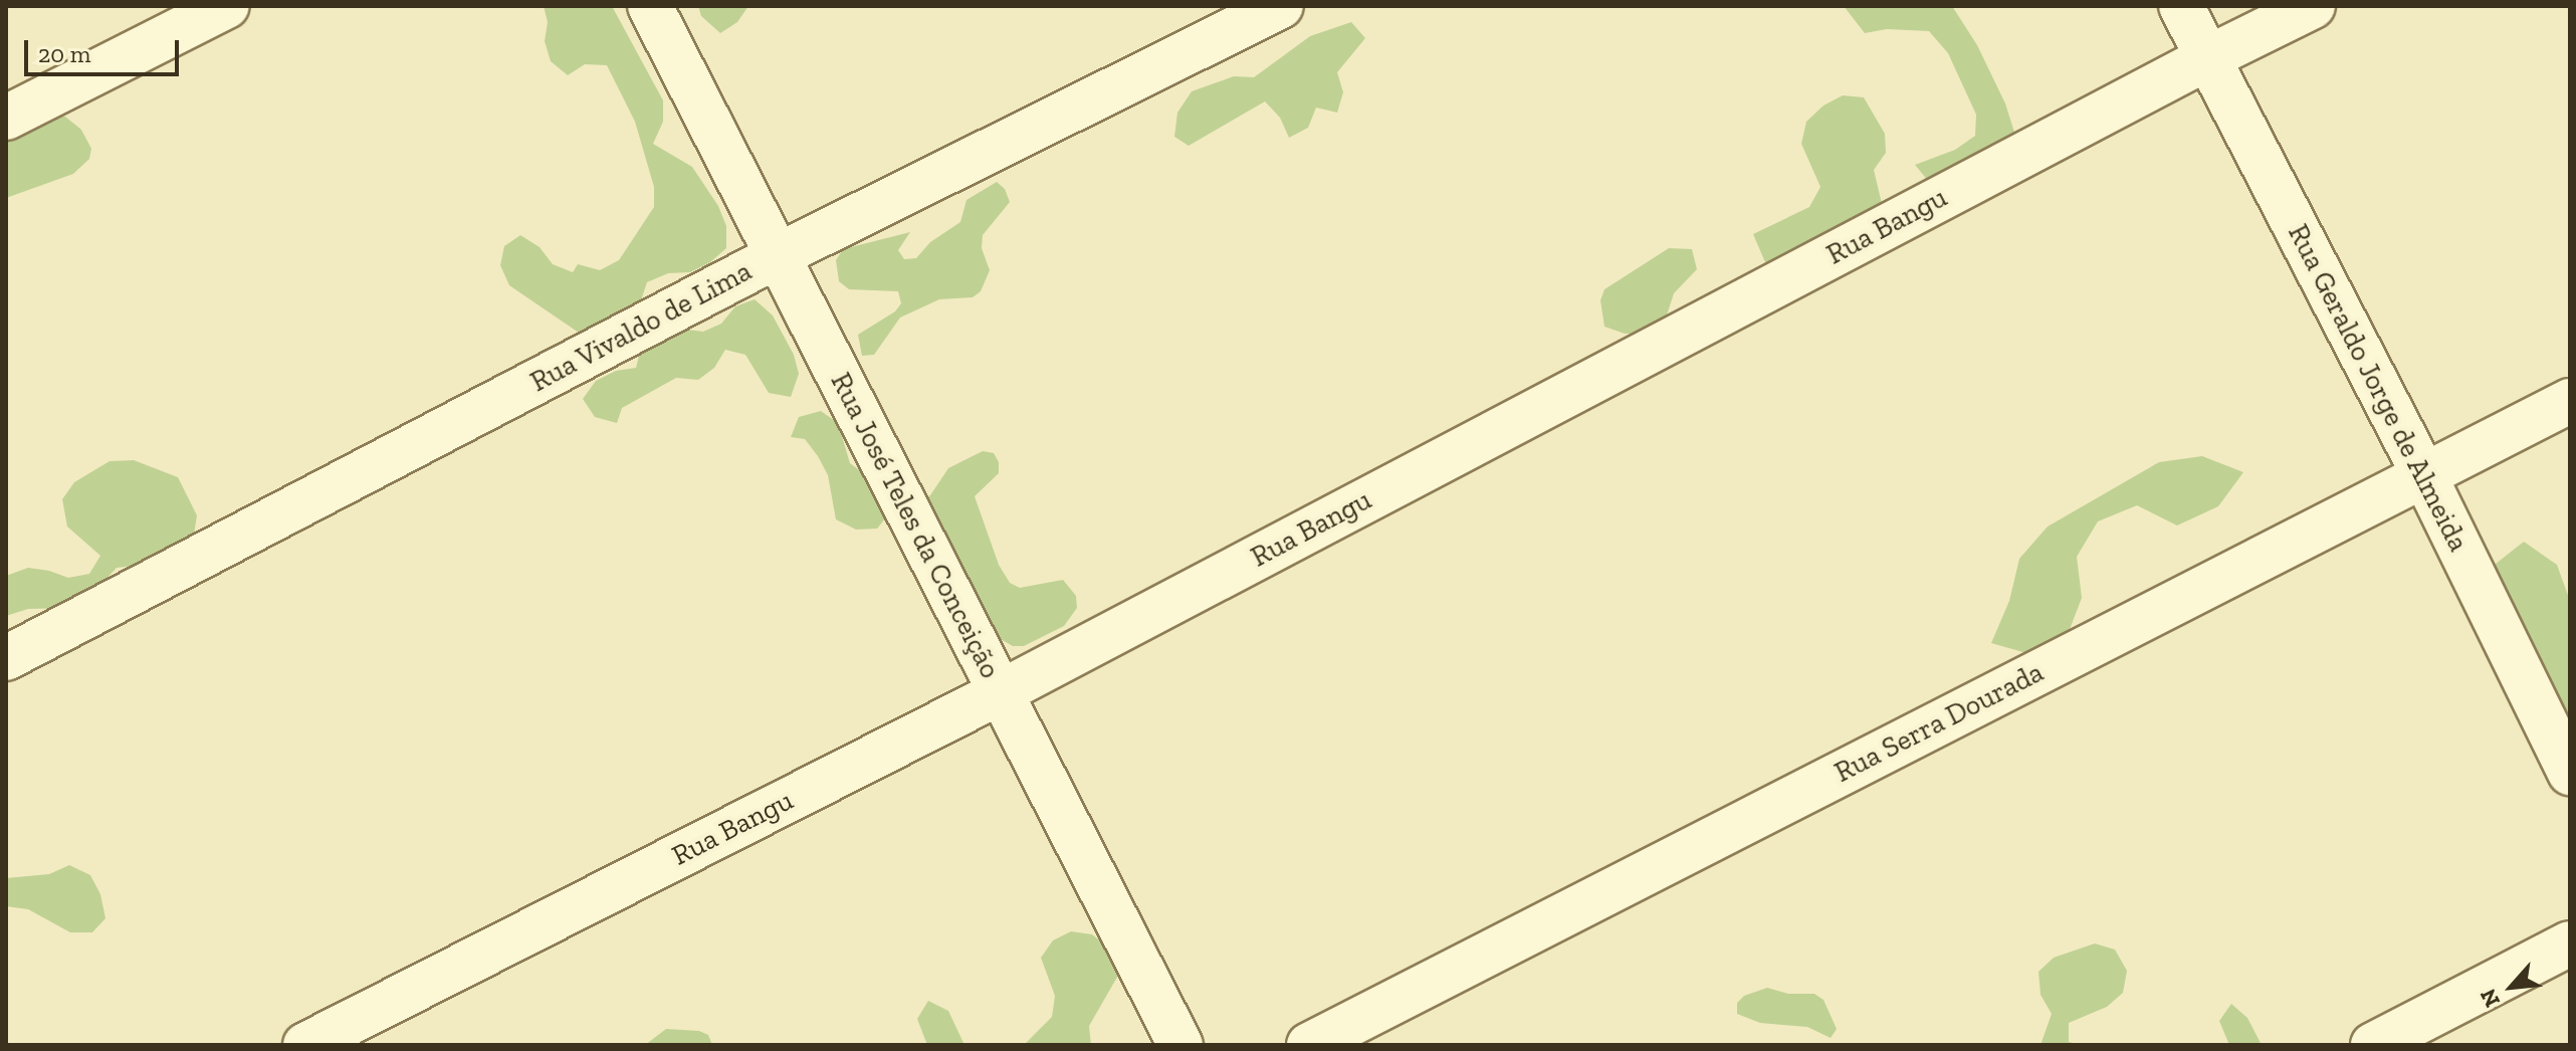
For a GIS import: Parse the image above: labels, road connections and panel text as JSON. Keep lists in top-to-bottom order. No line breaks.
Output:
{"streets":{"street":["Rua Bangu","Rua Vivaldo de Lima","Rua Geraldo Jorge de Almeida","Rua José Teles da Conceição","Rua Serra Dourada"]},"crossings":[["Rua Bangu","Rua Geraldo Jorge de Almeida"],["Rua Bangu","Rua José Teles da Conceição"],["Rua Vivaldo de Lima","Rua José Teles da Conceição"],["Rua Geraldo Jorge de Almeida","Rua Serra Dourada"]],"scale_bar":"20 m","north":"bottom left"}
